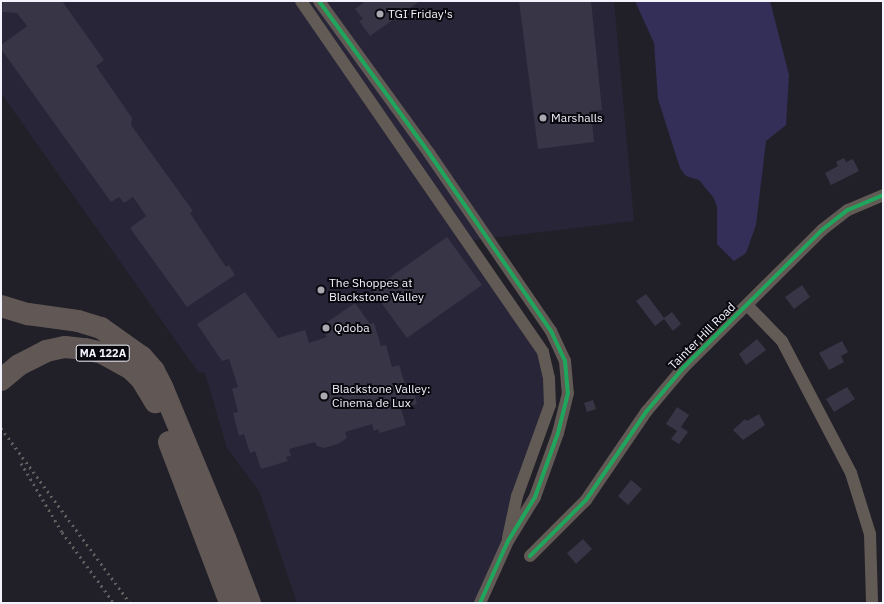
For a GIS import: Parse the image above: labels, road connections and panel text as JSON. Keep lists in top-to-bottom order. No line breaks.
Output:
{"streets":{"highway":["MA 122A"],"street":["Tainter Hill Road"]},"places":["TGI Friday's","Marshalls","The Shoppes at Blackstone Valley","Qdoba","Blackstone Valley: Cinema de Lux"]}
